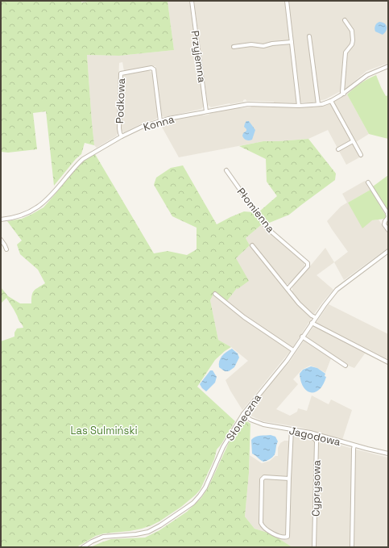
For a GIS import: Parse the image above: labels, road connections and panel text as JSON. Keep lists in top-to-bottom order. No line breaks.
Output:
{"streets":{"street":["Przyjemna","Podkowa","Konna","Płomienna","Słoneczna","Jagodowa","Cyprysowa"]},"crossings":[["Przyjemna","Konna"],["Podkowa","Konna"],["Słoneczna","Jagodowa"],["Jagodowa","Cyprysowa"]],"parks":["Las Sulmiński"]}
